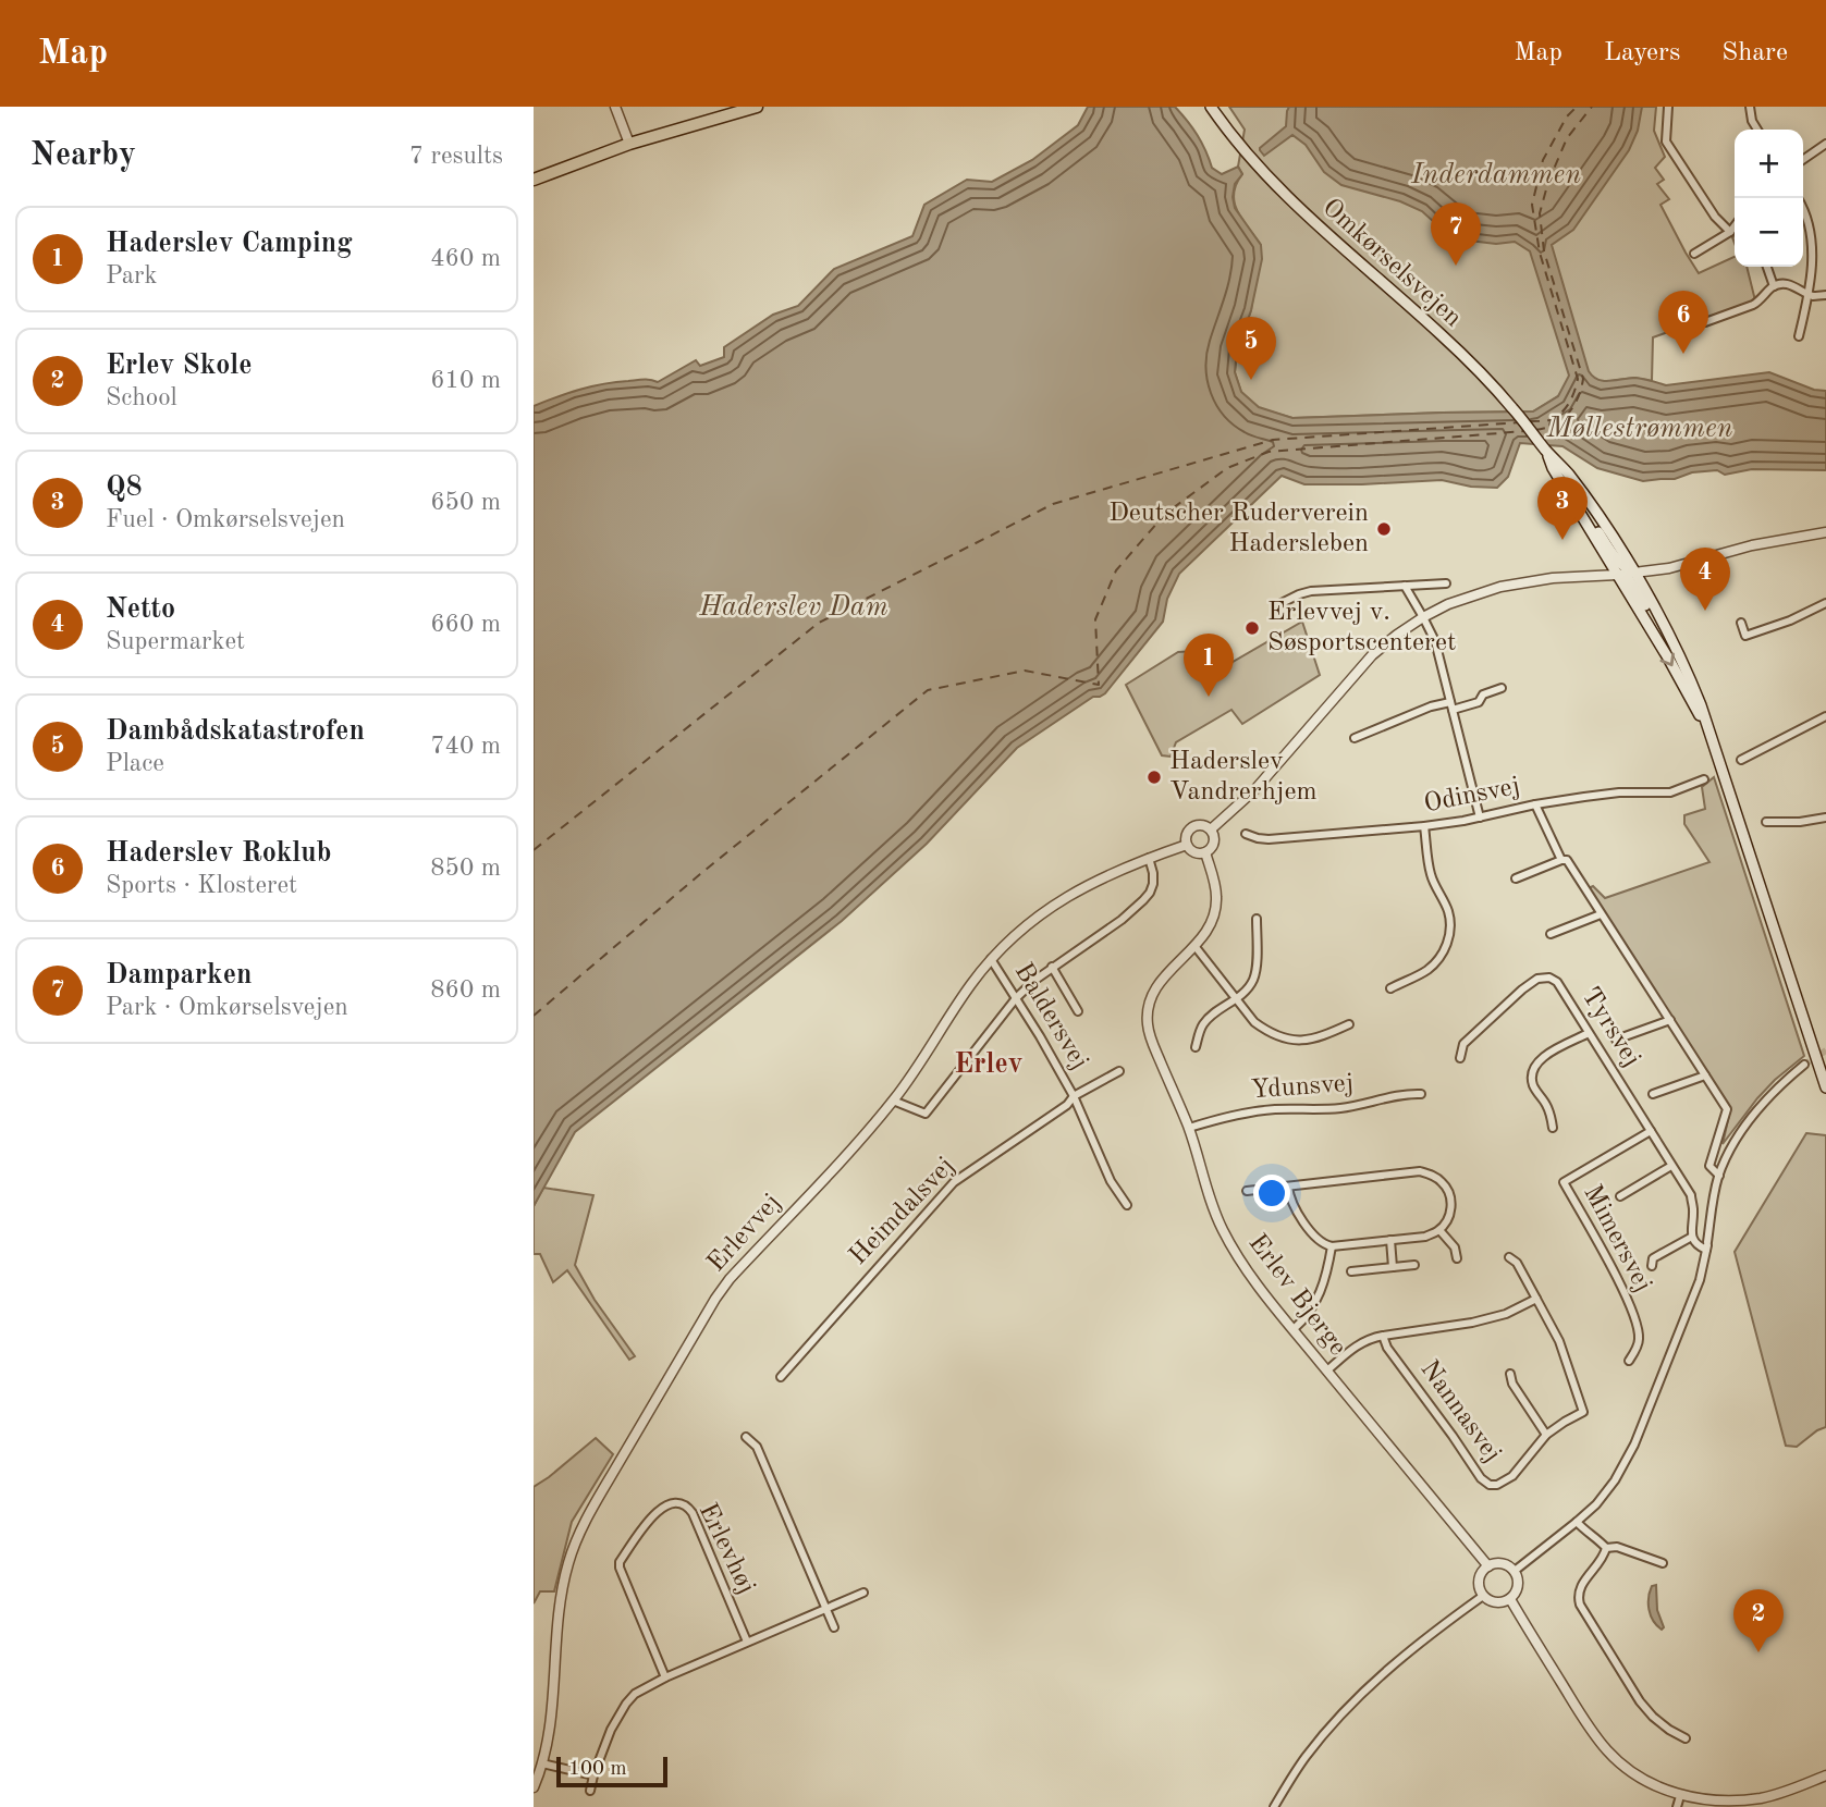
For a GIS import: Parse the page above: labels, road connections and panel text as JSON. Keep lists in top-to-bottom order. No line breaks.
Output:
{"streets":{"main road":["Omkørselsvejen"],"street":["Odinsvej","Baldersvej","Tyrsvej","Ydunsvej","Heimdalsvej","Erlevvej","Mimersvej","Erlev Bjerge","Nannasvej","Erlevhøj"]},"crossings":[["Baldersvej","Heimdalsvej"],["Baldersvej","Erlevvej"],["Tyrsvej","Mimersvej"],["Ydunsvej","Erlev Bjerge"],["Erlevvej","Erlev Bjerge"],["Erlev Bjerge","Nannasvej"]],"districts":["Erlev"],"water":["Inderdammen","Møllestrømmen","Haderslev Dam"],"places":["Deutscher Ruderverein Hadersleben","Erlevvej v. Søsportscenteret","Haderslev Vandrerhjem"],"scale_bar":"100 m","page":{"header":"Map","nav":["Map","Layers","Share"],"heading":["Nearby","7 results"],"map_buttons":["+","−"],"pins":["7","6","5","3","4","1","2"],"list":[{"mark":"1","name":"Haderslev Camping","note":"Park","value":"460 m"},{"mark":"2","name":"Erlev Skole","note":"School","value":"610 m"},{"mark":"3","name":"Q8","note":"Fuel · Omkørselsvejen","value":"650 m"},{"mark":"4","name":"Netto","note":"Supermarket","value":"660 m"},{"mark":"5","name":"Dambådskatastrofen","note":"Place","value":"740 m"},{"mark":"6","name":"Haderslev Roklub","note":"Sports · Klosteret","value":"850 m"},{"mark":"7","name":"Damparken","note":"Park · Omkørselsvejen","value":"860 m"}],"scale":"100 m"}}
